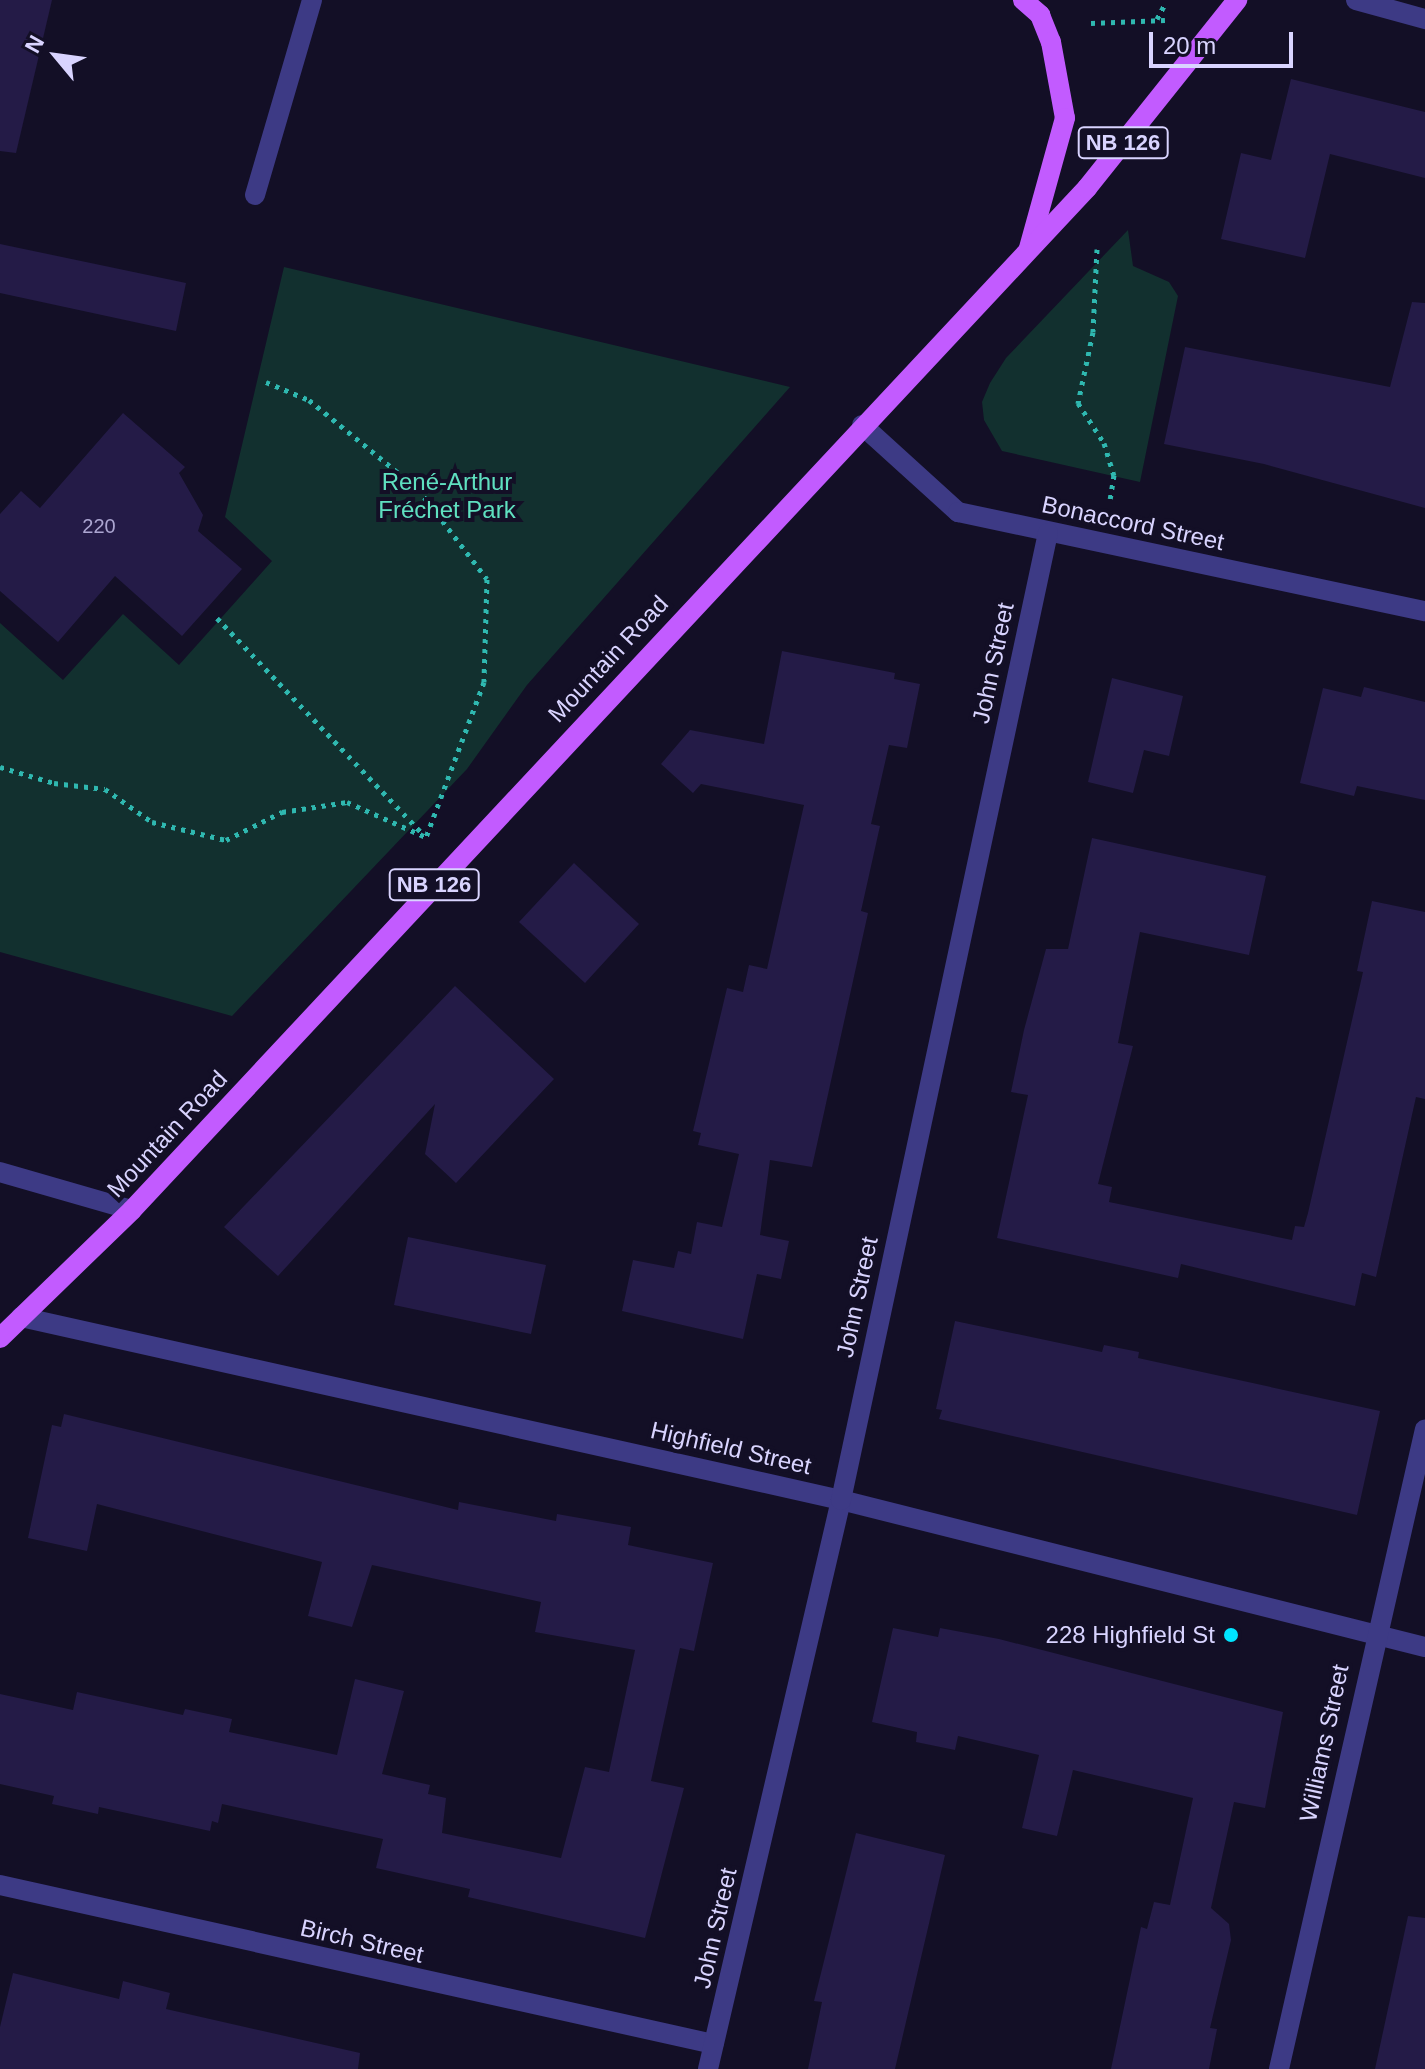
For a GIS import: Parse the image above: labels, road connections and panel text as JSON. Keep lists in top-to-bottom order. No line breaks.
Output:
{"streets":{"main road":["NB 126","Mountain Road"],"street":["Bonaccord Street","John Street","Highfield Street","Williams Street","Birch Street"]},"crossings":[["Bonaccord Street","Mountain Road"],["Bonaccord Street","John Street"],["Mountain Road","Highfield Street"],["John Street","Highfield Street"],["John Street","Birch Street"],["Highfield Street","Williams Street"]],"parks":["René-Arthur Fréchet Park"],"places":["228 Highfield St"],"house_numbers":["220"],"scale_bar":"20 m","north":"top left"}
